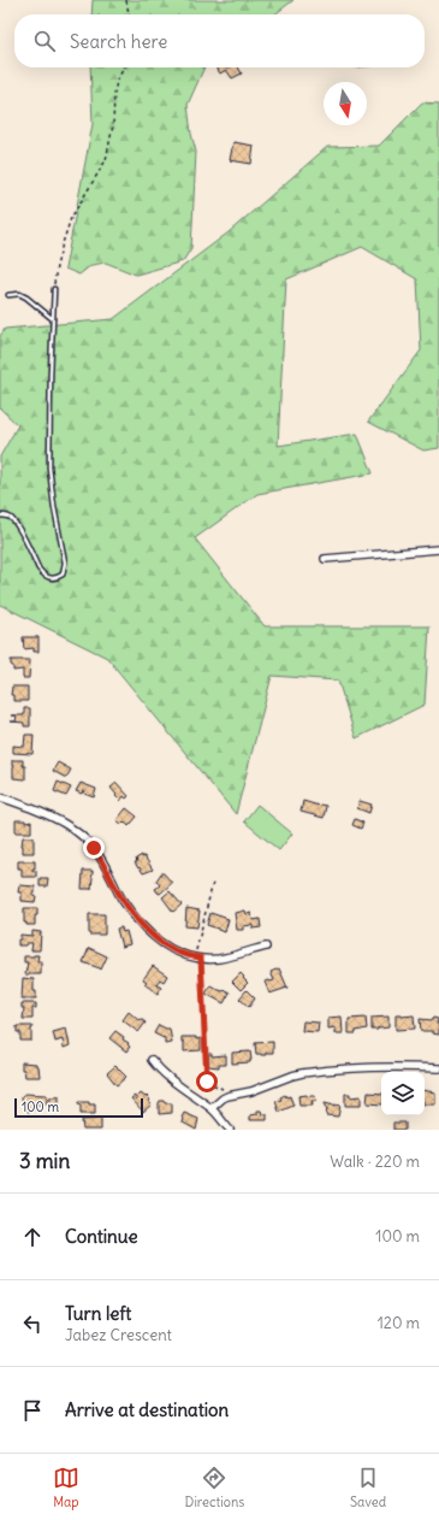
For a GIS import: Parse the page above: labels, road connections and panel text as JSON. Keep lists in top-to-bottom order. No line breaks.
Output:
{"scale_bar":"100 m","north":"bottom","page":{"search":"Search here","scale":"100 m","heading":["3 min","Walk · 220 m"],"list":[["Continue","100 m"],["Turn left","Jabez Crescent","120 m"],"Arrive at destination"],"nav":["Map","Directions","Saved"]}}
